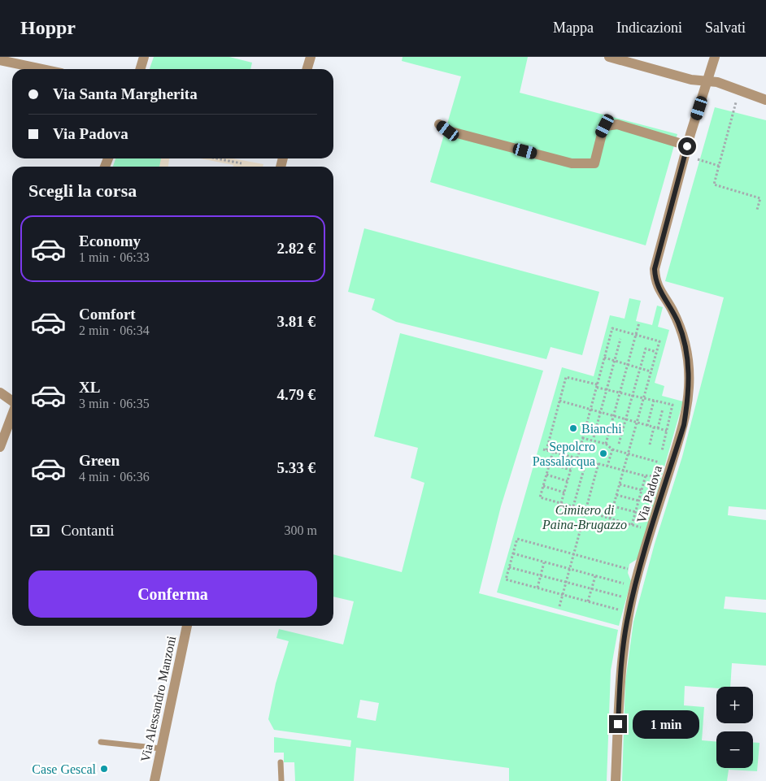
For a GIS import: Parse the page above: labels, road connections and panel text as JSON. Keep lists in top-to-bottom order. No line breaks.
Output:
{"streets":{"street":["Via Padova","Via Alessandro Manzoni"]},"parks":["Cimitero di Paina-Brugazzo"],"places":["Bianchi","Sepolcro Passalacqua","Case Gescal"],"page":{"header":"Hoppr","nav":["Mappa","Indicazioni","Salvati"],"banner":["Via Santa Margherita","Via Padova"],"heading":"Scegli la corsa","list":[{"name":"Economy","note":"1 min · 06:33","value":"2.82 €"},{"name":"Comfort","note":"2 min · 06:34","value":"3.81 €"},{"name":"XL","note":"3 min · 06:35","value":"4.79 €"},{"name":"Green","note":"4 min · 06:36","value":"5.33 €"}],"pay":["Contanti","300 m"],"buttons":"Conferma","map_buttons":["+","−"],"bubble":"1 min"}}
